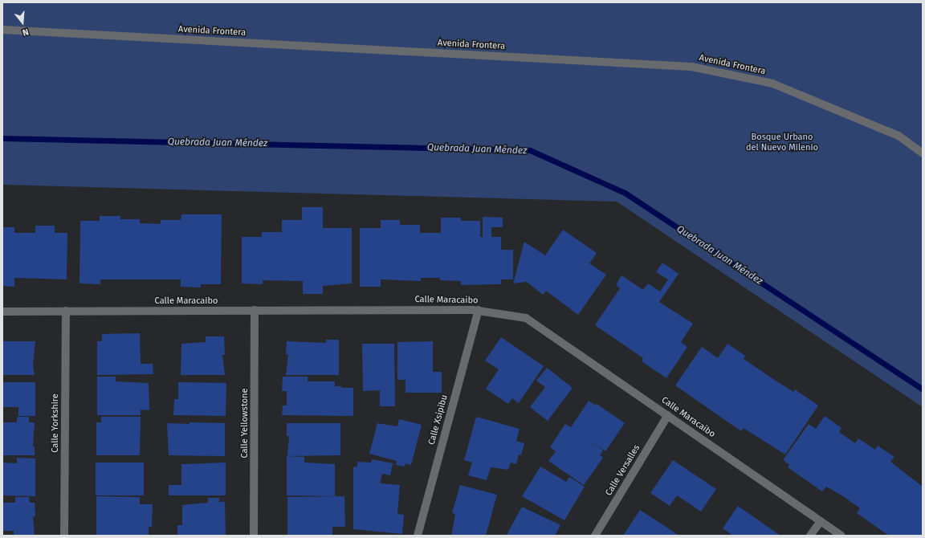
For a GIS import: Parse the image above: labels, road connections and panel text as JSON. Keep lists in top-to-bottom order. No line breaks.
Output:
{"streets":{"street":["Avenida Frontera","Calle Maracaibo","Calle Xsipibu","Calle Yorkshire","Calle Yellowstone","Calle Versalles"]},"crossings":[["Calle Maracaibo","Calle Xsipibu"],["Calle Maracaibo","Calle Yorkshire"],["Calle Maracaibo","Calle Yellowstone"],["Calle Maracaibo","Calle Versalles"]],"water":["Quebrada Juan Méndez"],"parks":["Bosque Urbano del Nuevo Milenio"],"north":"bottom"}
